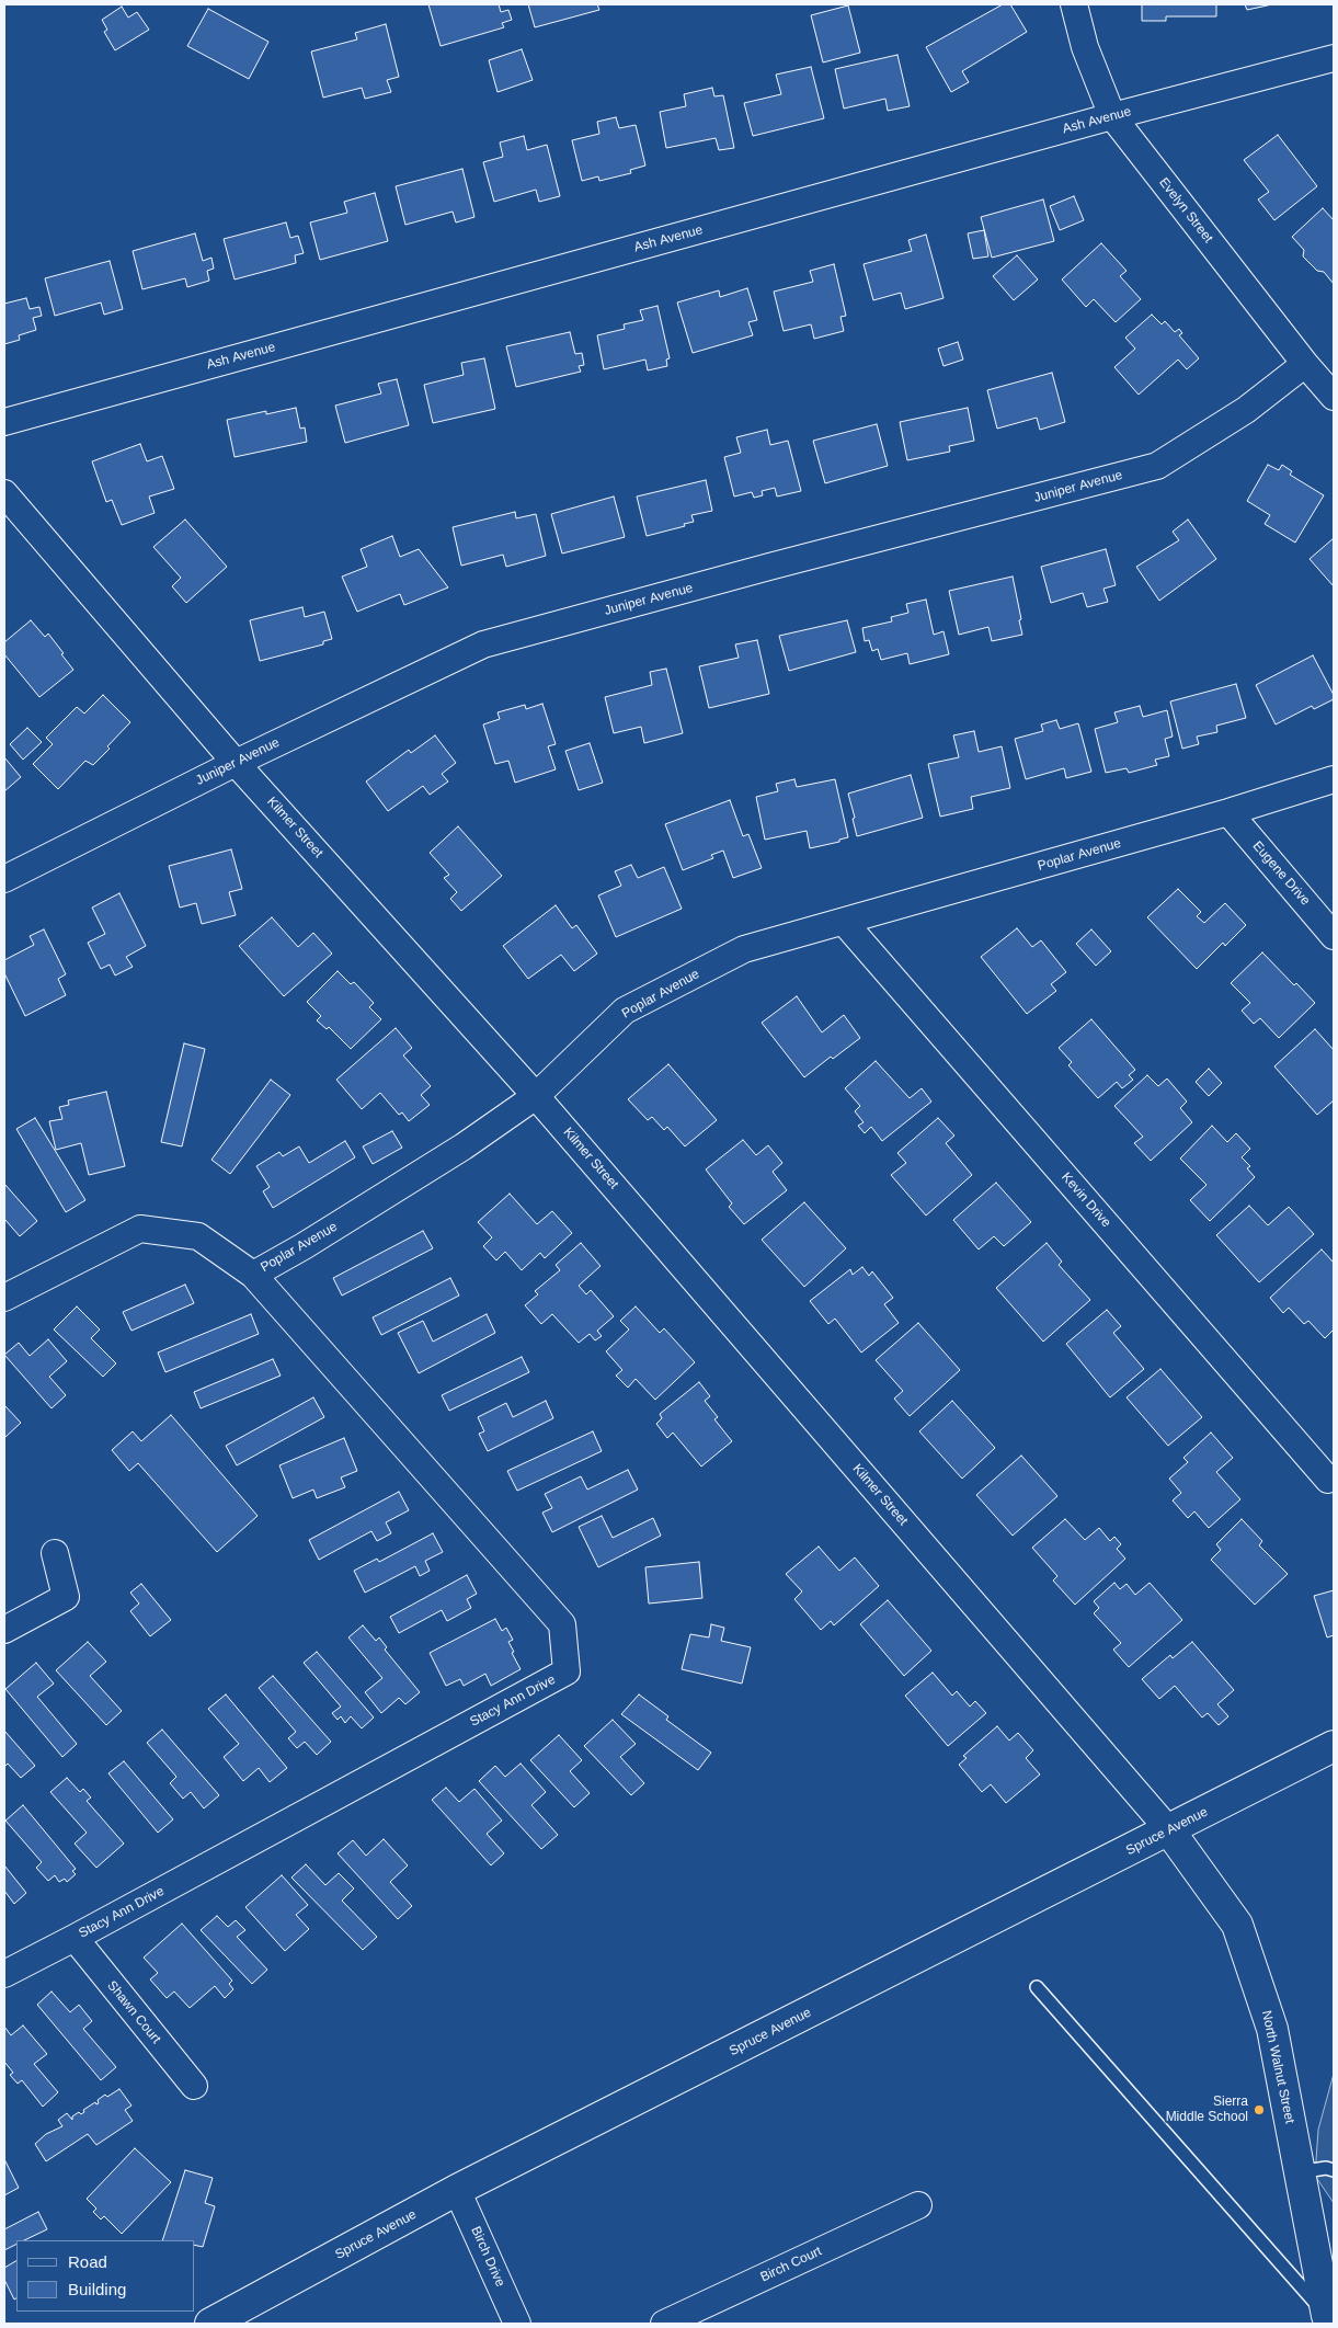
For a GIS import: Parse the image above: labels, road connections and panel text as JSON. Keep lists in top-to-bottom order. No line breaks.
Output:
{"streets":{"main road":["Spruce Avenue","North Walnut Street"],"street":["Ash Avenue","Evelyn Street","Juniper Avenue","Kilmer Street","Poplar Avenue","Eugene Drive","Kevin Drive","Stacy Ann Drive","Shawn Court","Birch Drive","Birch Court"]},"crossings":[["Ash Avenue","Evelyn Street"],["Evelyn Street","Juniper Avenue"],["Juniper Avenue","Kilmer Street"],["Kilmer Street","Poplar Avenue"],["Kilmer Street","Spruce Avenue"],["Kilmer Street","North Walnut Street"],["Poplar Avenue","Eugene Drive"],["Poplar Avenue","Kevin Drive"],["Poplar Avenue","Stacy Ann Drive"],["Stacy Ann Drive","Shawn Court"],["Spruce Avenue","North Walnut Street"],["Spruce Avenue","Birch Drive"]],"places":["Sierra Middle School"],"legend":["Road","Building"]}
